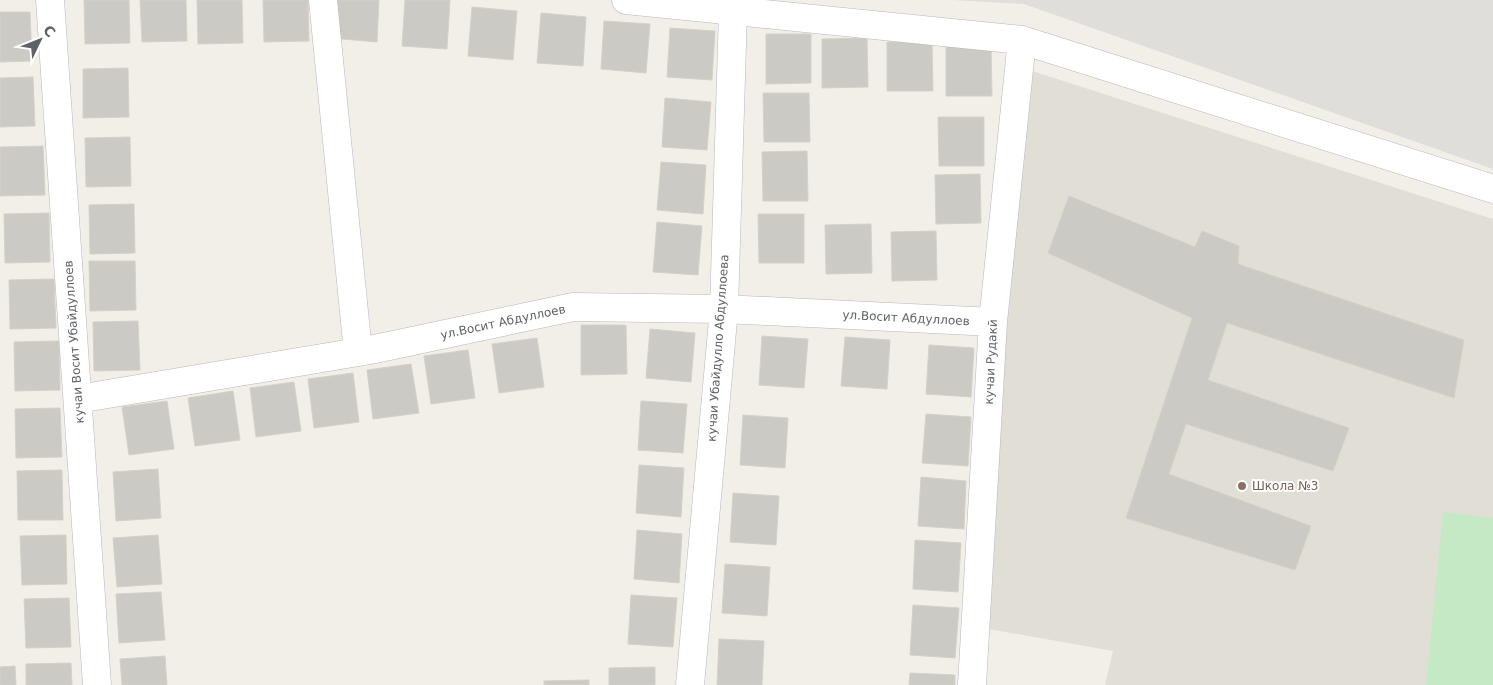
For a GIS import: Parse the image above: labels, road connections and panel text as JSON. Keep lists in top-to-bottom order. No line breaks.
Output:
{"streets":{"street":["ул.Восит Абдуллоев","кучаи Восит Убайдуллоев","кучаи Убайдулло Абдуллоева","кучаи Рудакӣ"]},"crossings":[["ул.Восит Абдуллоев","кучаи Восит Убайдуллоев"],["ул.Восит Абдуллоев","кучаи Убайдулло Абдуллоева"],["ул.Восит Абдуллоев","кучаи Рудакӣ"]],"places":["Школа №3"],"north":"top right"}
